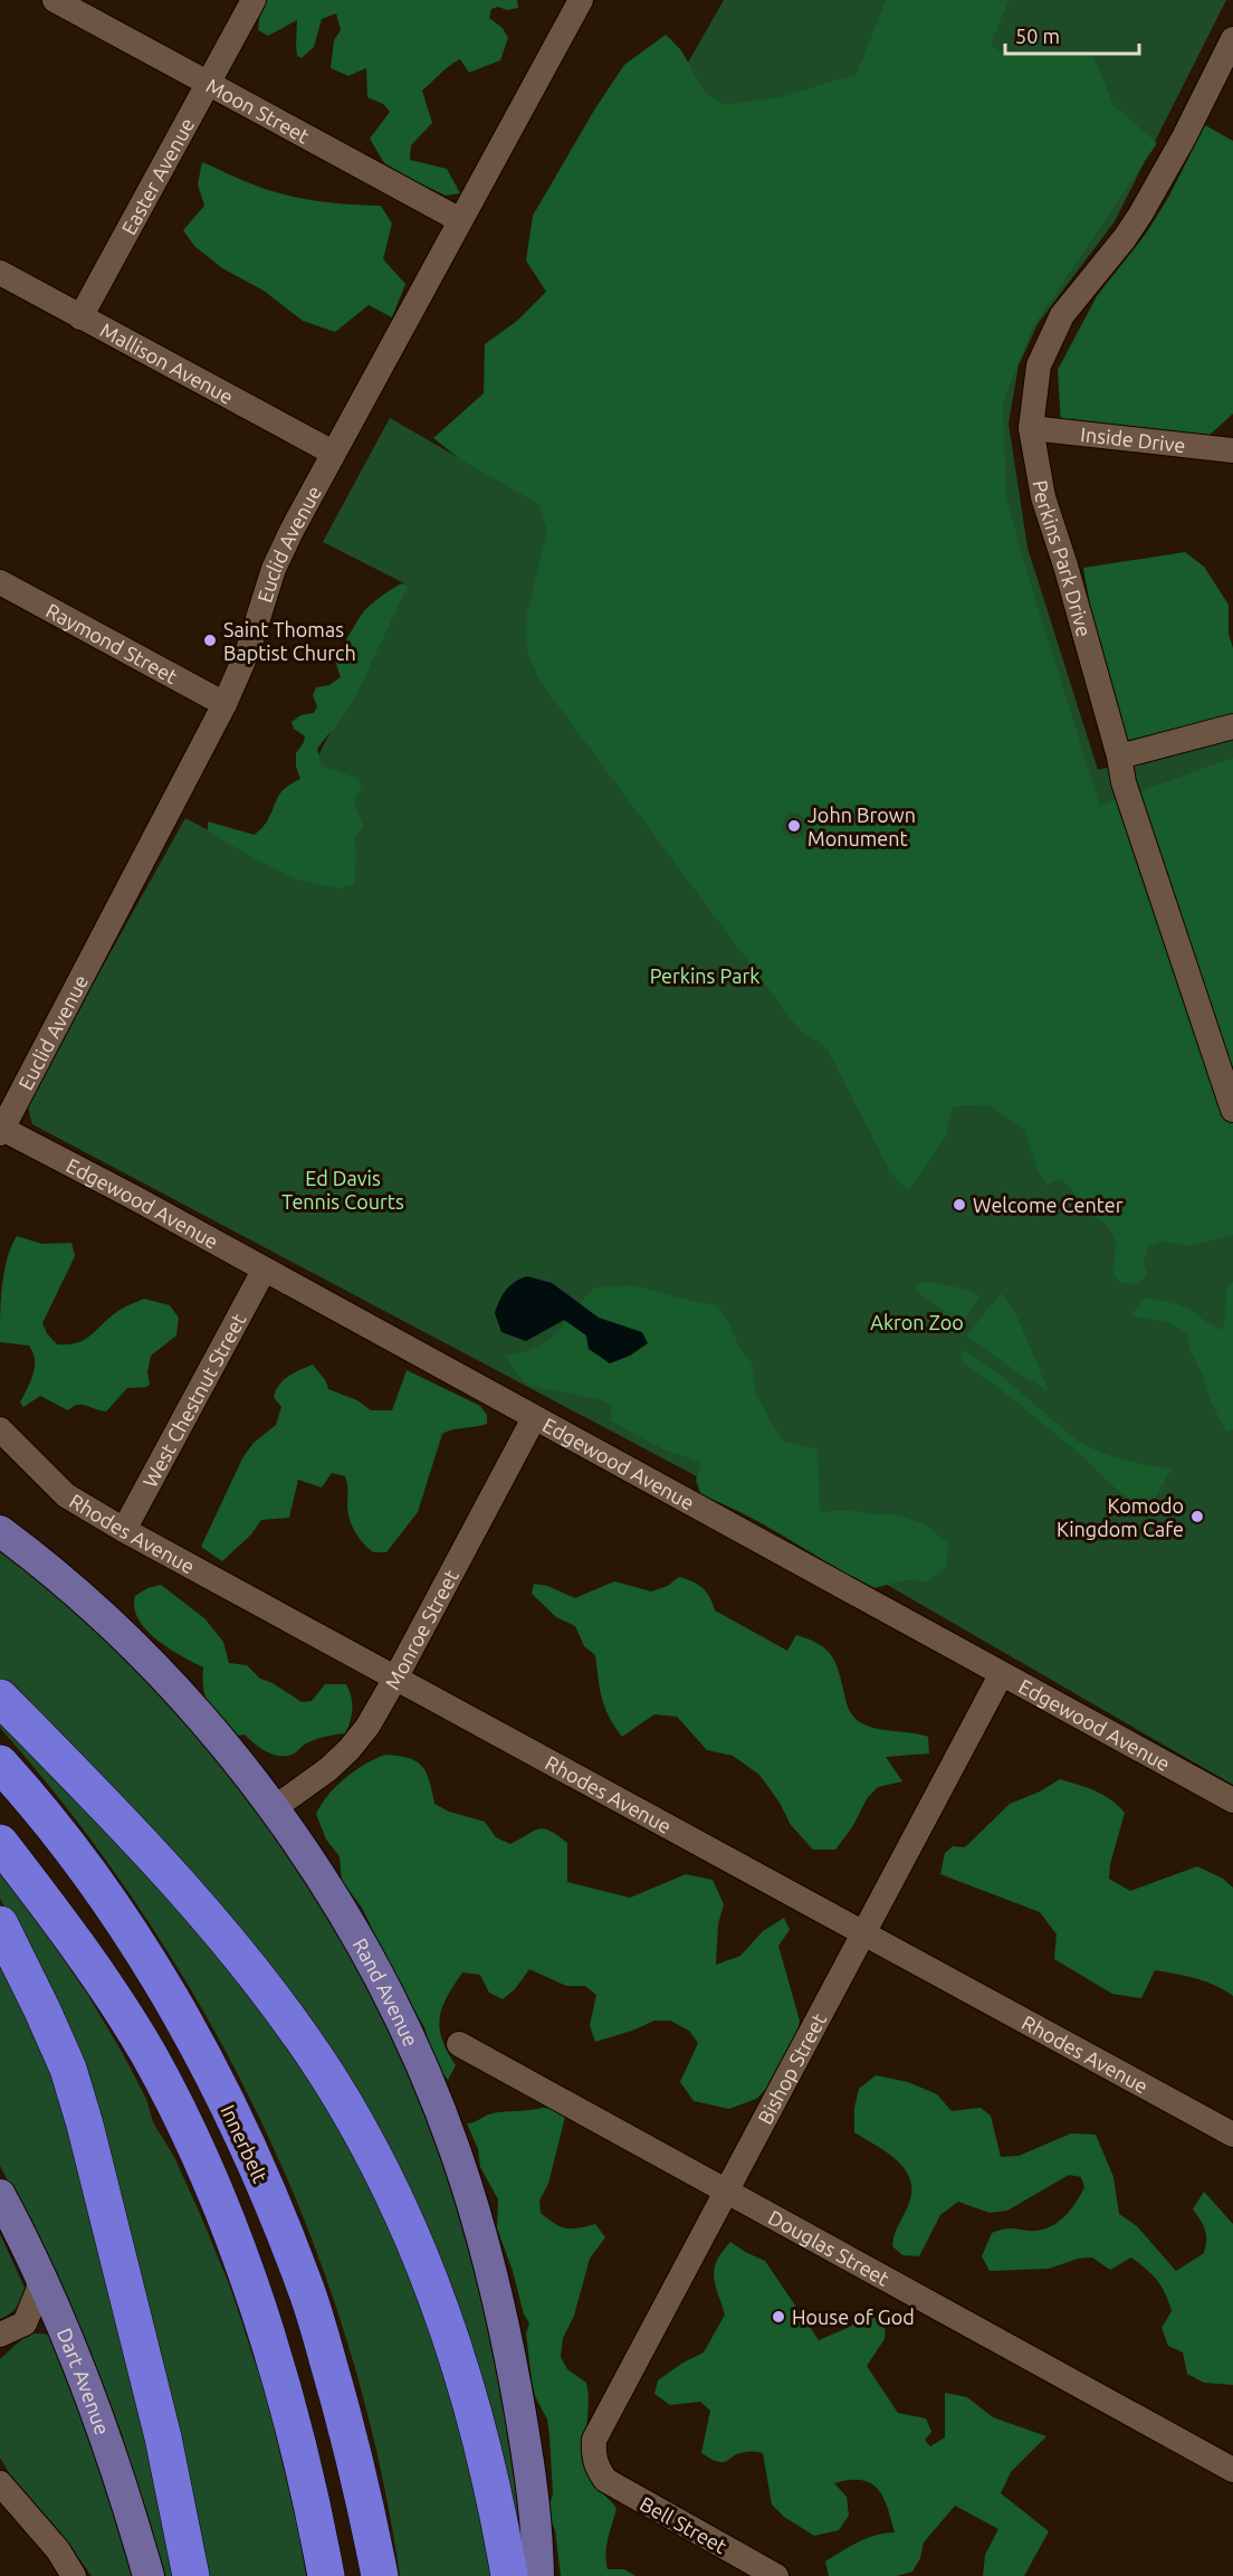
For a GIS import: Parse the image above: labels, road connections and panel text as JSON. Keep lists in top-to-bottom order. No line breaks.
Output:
{"streets":{"highway":["Innerbelt"],"main road":["Rand Avenue","Dart Avenue"],"street":["Moon Street","Easter Avenue","Mallison Avenue","Inside Drive","Euclid Avenue","Perkins Park Drive","Raymond Street","Edgewood Avenue","West Chestnut Street","Rhodes Avenue","Monroe Street","Bishop Street","Douglas Street","Bell Street"]},"crossings":[["Moon Street","Easter Avenue"],["Moon Street","Euclid Avenue"],["Easter Avenue","Mallison Avenue"],["Mallison Avenue","Euclid Avenue"],["Inside Drive","Perkins Park Drive"],["Euclid Avenue","Raymond Street"],["Euclid Avenue","Edgewood Avenue"],["Edgewood Avenue","West Chestnut Street"],["Edgewood Avenue","Monroe Street"],["Edgewood Avenue","Bishop Street"],["West Chestnut Street","Rhodes Avenue"],["Rhodes Avenue","Monroe Street"],["Rhodes Avenue","Bishop Street"],["Monroe Street","Rand Avenue"],["Bishop Street","Douglas Street"],["Bishop Street","Bell Street"]],"parks":["Perkins Park","Ed Davis Tennis Courts","Akron Zoo"],"places":["Saint Thomas Baptist Church","John Brown Monument","Welcome Center","Komodo Kingdom Cafe","House of God"],"scale_bar":"50 m"}
